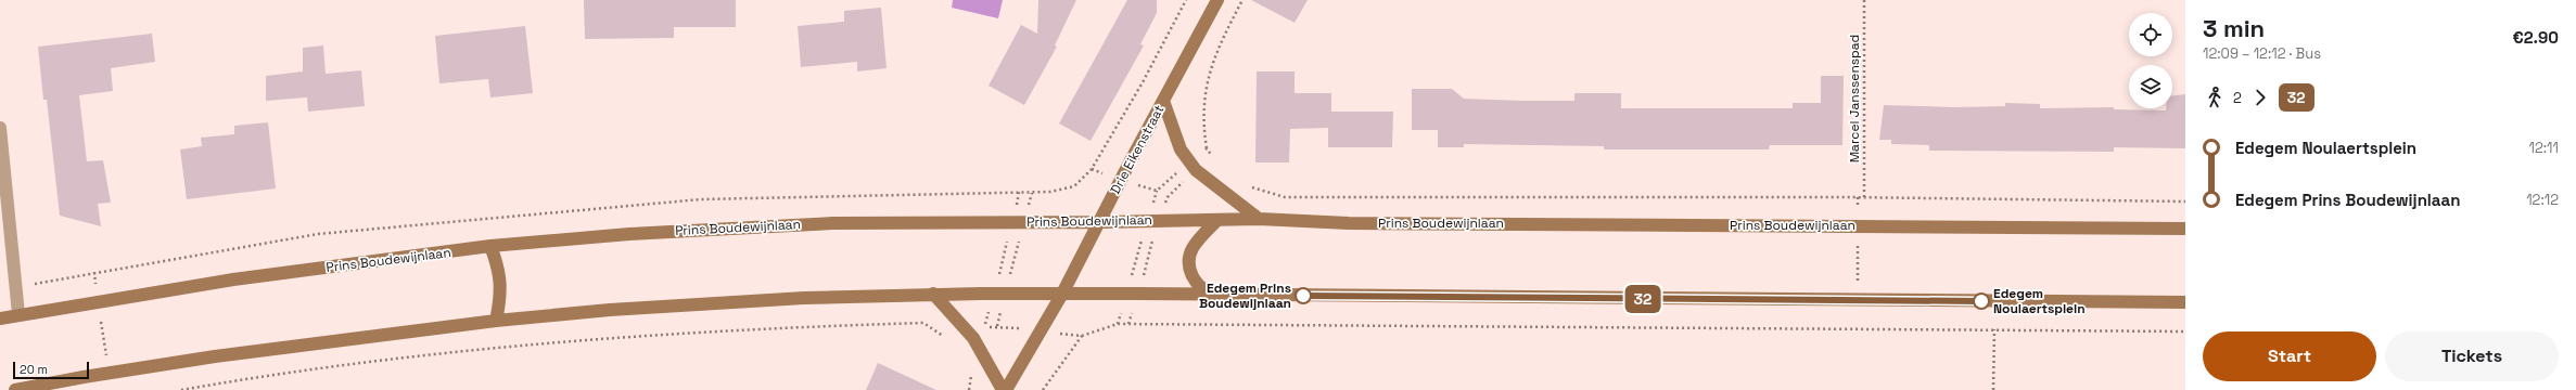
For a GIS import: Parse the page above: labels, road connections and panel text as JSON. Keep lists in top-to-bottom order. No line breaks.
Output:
{"streets":{"main road":["Drie Eikenstraat","Prins Boudewijnlaan"],"path":["Marcel Janssenspad"]},"crossings":[["Drie Eikenstraat","Prins Boudewijnlaan"]],"places":["Edegem Prins Boudewijnlaan","Edegem Noulaertsplein"],"lines":["bus line 32"],"scale_bar":"20 m","page":{"on_map":"32","heading":["3 min","12:09 – 12:12 · Bus","€2.90"],"legs":["2","32"],"list":[{"name":"Edegem Noulaertsplein","value":"12:11"},{"name":"Edegem Prins Boudewijnlaan","value":"12:12"}],"buttons":["Start","Tickets"],"scale":"20 m"}}
